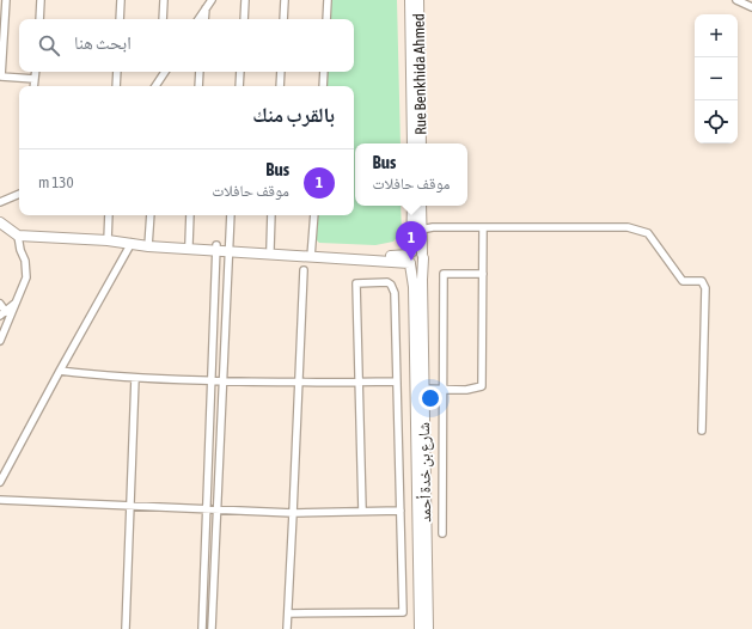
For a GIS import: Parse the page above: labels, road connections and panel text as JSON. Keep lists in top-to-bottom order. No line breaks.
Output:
{"streets":{"main road":["Rue Benkhida Ahmed","شارع بن خدة أحمد"]},"page":{"map_buttons":["+","−"],"search":"ابحث هنا","heading":"بالقرب منك","popup":["Bus","موقف حافلات"],"list":[{"mark":"1","name":"Bus","note":"موقف حافلات","value":"130 m"}],"pins":"1"}}
